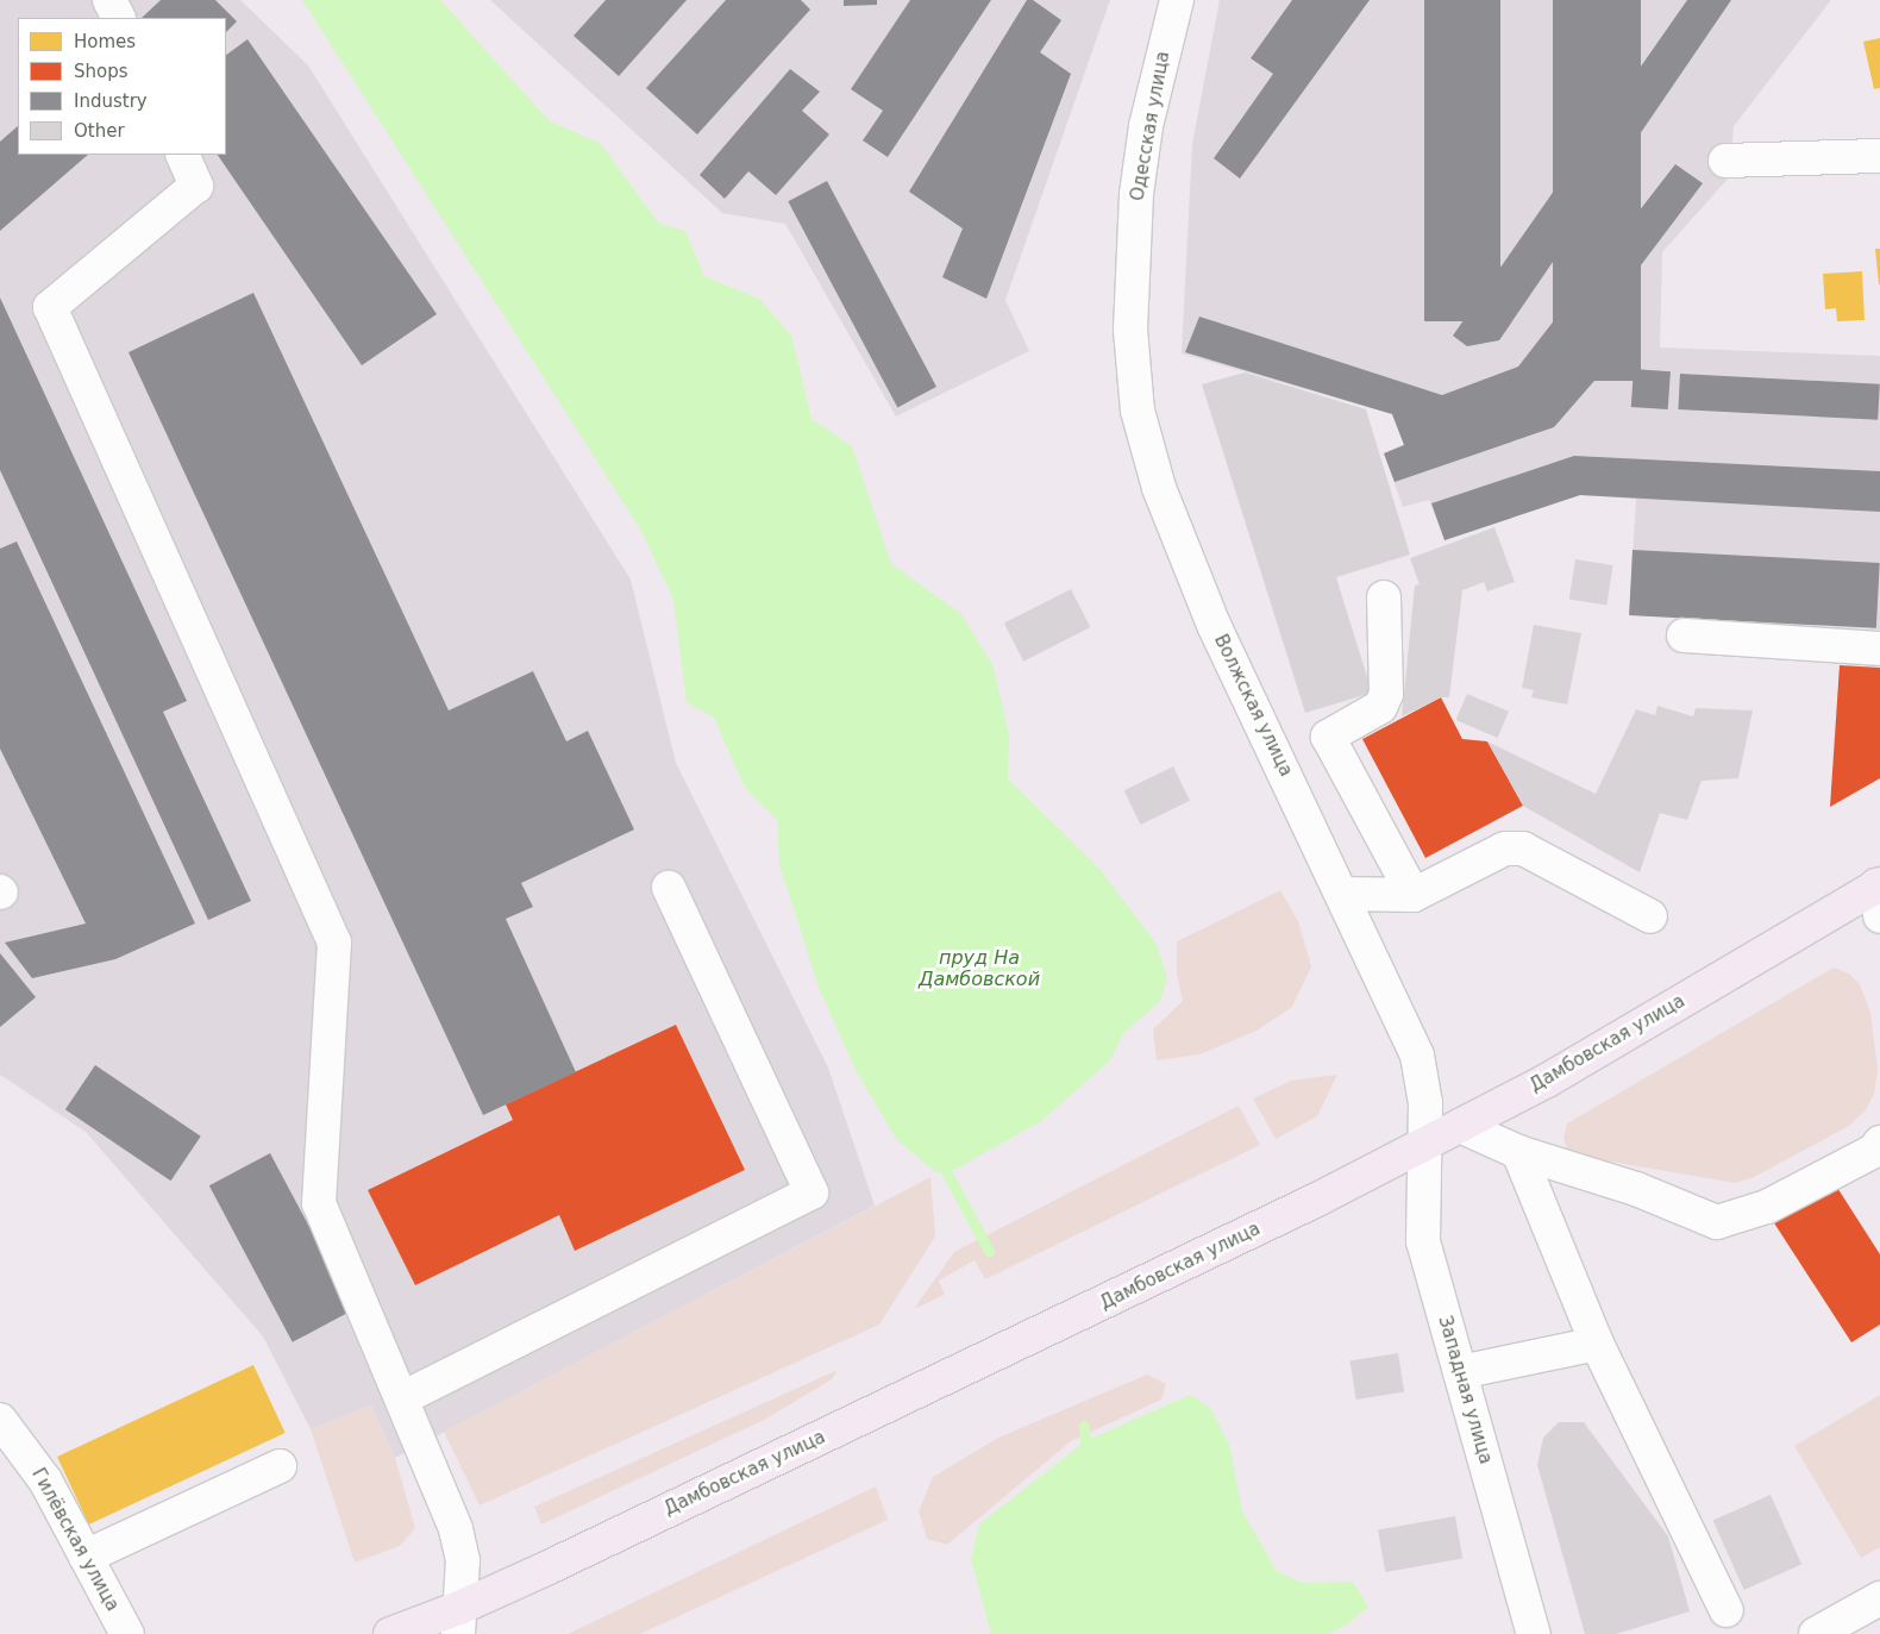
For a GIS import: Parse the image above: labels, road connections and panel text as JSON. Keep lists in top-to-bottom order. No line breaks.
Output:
{"streets":{"main road":["Дамбовская улица"],"street":["Одесская улица","Волжская улица","Западная улица","Гилёвская улица"]},"crossings":[["Одесская улица","Волжская улица"],["Волжская улица","Дамбовская улица"],["Волжская улица","Западная улица"],["Дамбовская улица","Западная улица"]],"water":["пруд На Дамбовской"],"legend":["Homes","Shops","Industry","Other"]}
